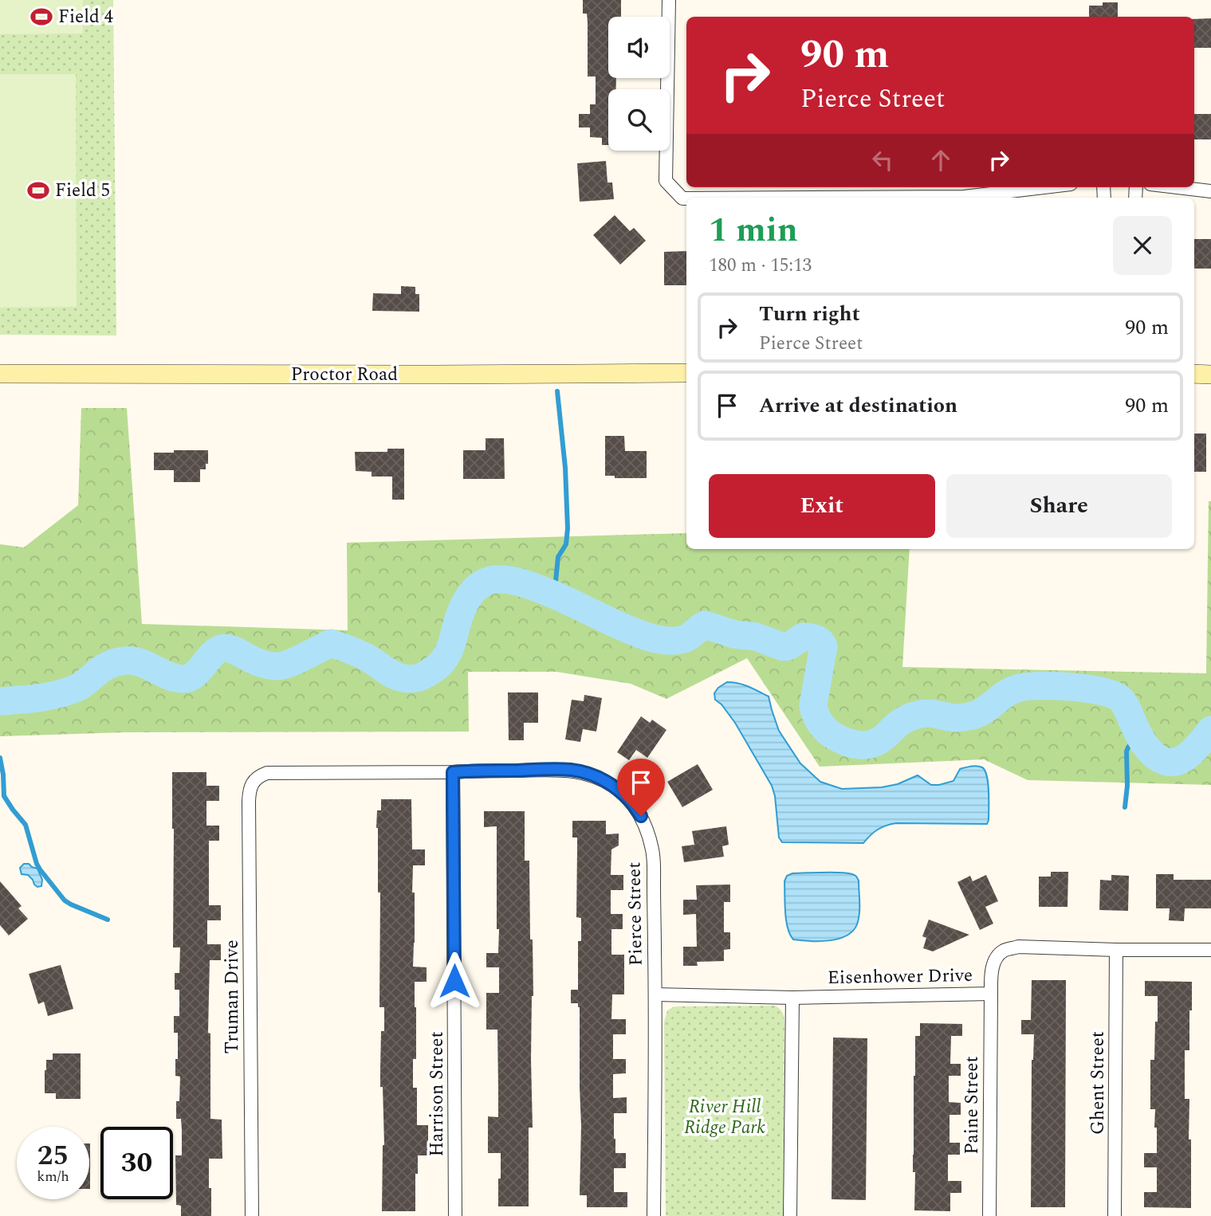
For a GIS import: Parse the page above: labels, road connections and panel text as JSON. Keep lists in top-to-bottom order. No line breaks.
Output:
{"streets":{"street":["Proctor Road","Pierce Street","Eisenhower Drive","Truman Drive","Ghent Street","Harrison Street","Paine Street"]},"crossings":[["Pierce Street","Eisenhower Drive"],["Pierce Street","Truman Drive"],["Pierce Street","Harrison Street"],["Eisenhower Drive","Ghent Street"],["Eisenhower Drive","Paine Street"]],"parks":["River Hill Ridge Park"],"places":{"sports":["Field 4","Field 5"]},"page":{"turn":["90 m","Pierce Street"],"heading":["1 min","180 m · 15:13"],"list":[{"name":"Turn right","note":"Pierce Street","value":"90 m"},{"name":"Arrive at destination","value":"90 m"}],"buttons":["Exit","Share"],"speed":"25 km/h","limit":"30"}}
